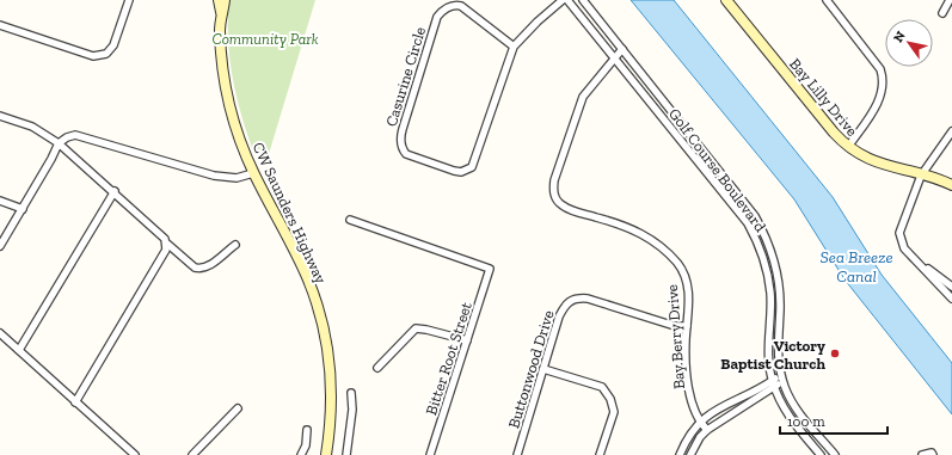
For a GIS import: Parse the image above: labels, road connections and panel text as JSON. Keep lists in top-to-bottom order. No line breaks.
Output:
{"streets":{"main road":["Bay Lilly Drive","CW Saunders Highway"],"street":["Casurine Circle","Golf Course Boulevard","Bay Berry Drive","Bitter Root Street","Buttonwood Drive"]},"crossings":[["Golf Course Boulevard","Bay Berry Drive"],["Bay Berry Drive","Buttonwood Drive"]],"water":["Sea Breeze Canal"],"parks":["Community Park"],"places":["Victory Baptist Church"],"scale_bar":"100 m","north":"top left"}
